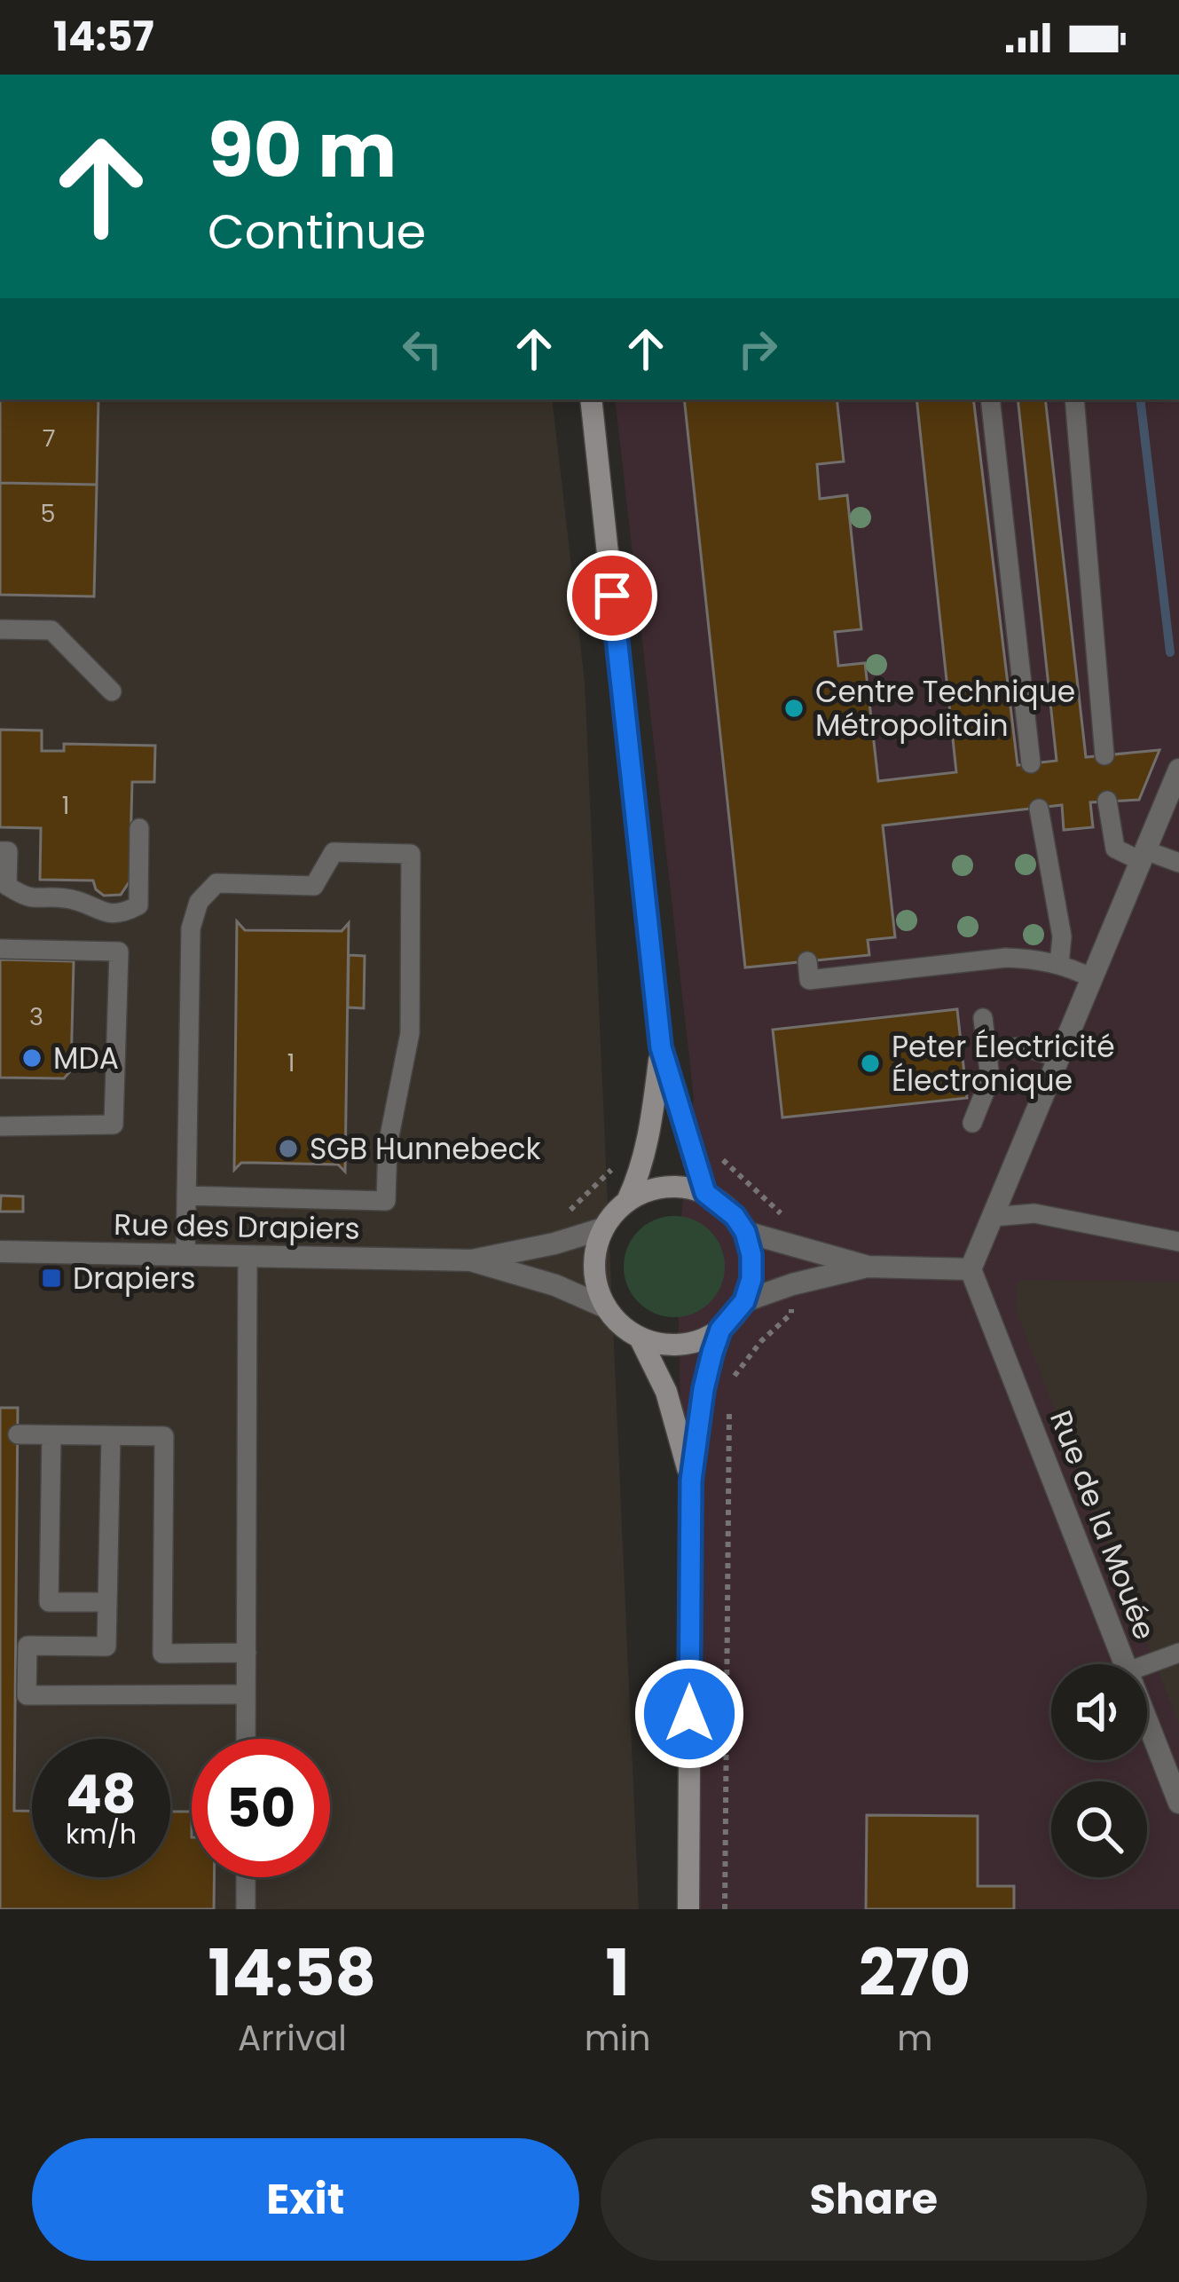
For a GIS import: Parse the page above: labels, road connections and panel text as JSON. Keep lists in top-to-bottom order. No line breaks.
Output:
{"streets":{"street":["Rue des Drapiers","Rue de la Mouée"]},"places":{"other":["Centre Technique Métropolitain","MDA","Peter Électricité Électronique","SGB Hunnebeck"],"transit":["Drapiers"]},"house_numbers":["7","5","1","3","1"],"page":{"status":"14:57","turn":["90 m","Continue"],"speed":"48 km/h","limit":"50","eta":["14:58","Arrival","1","min","270","m"],"buttons":["Exit","Share"]}}
